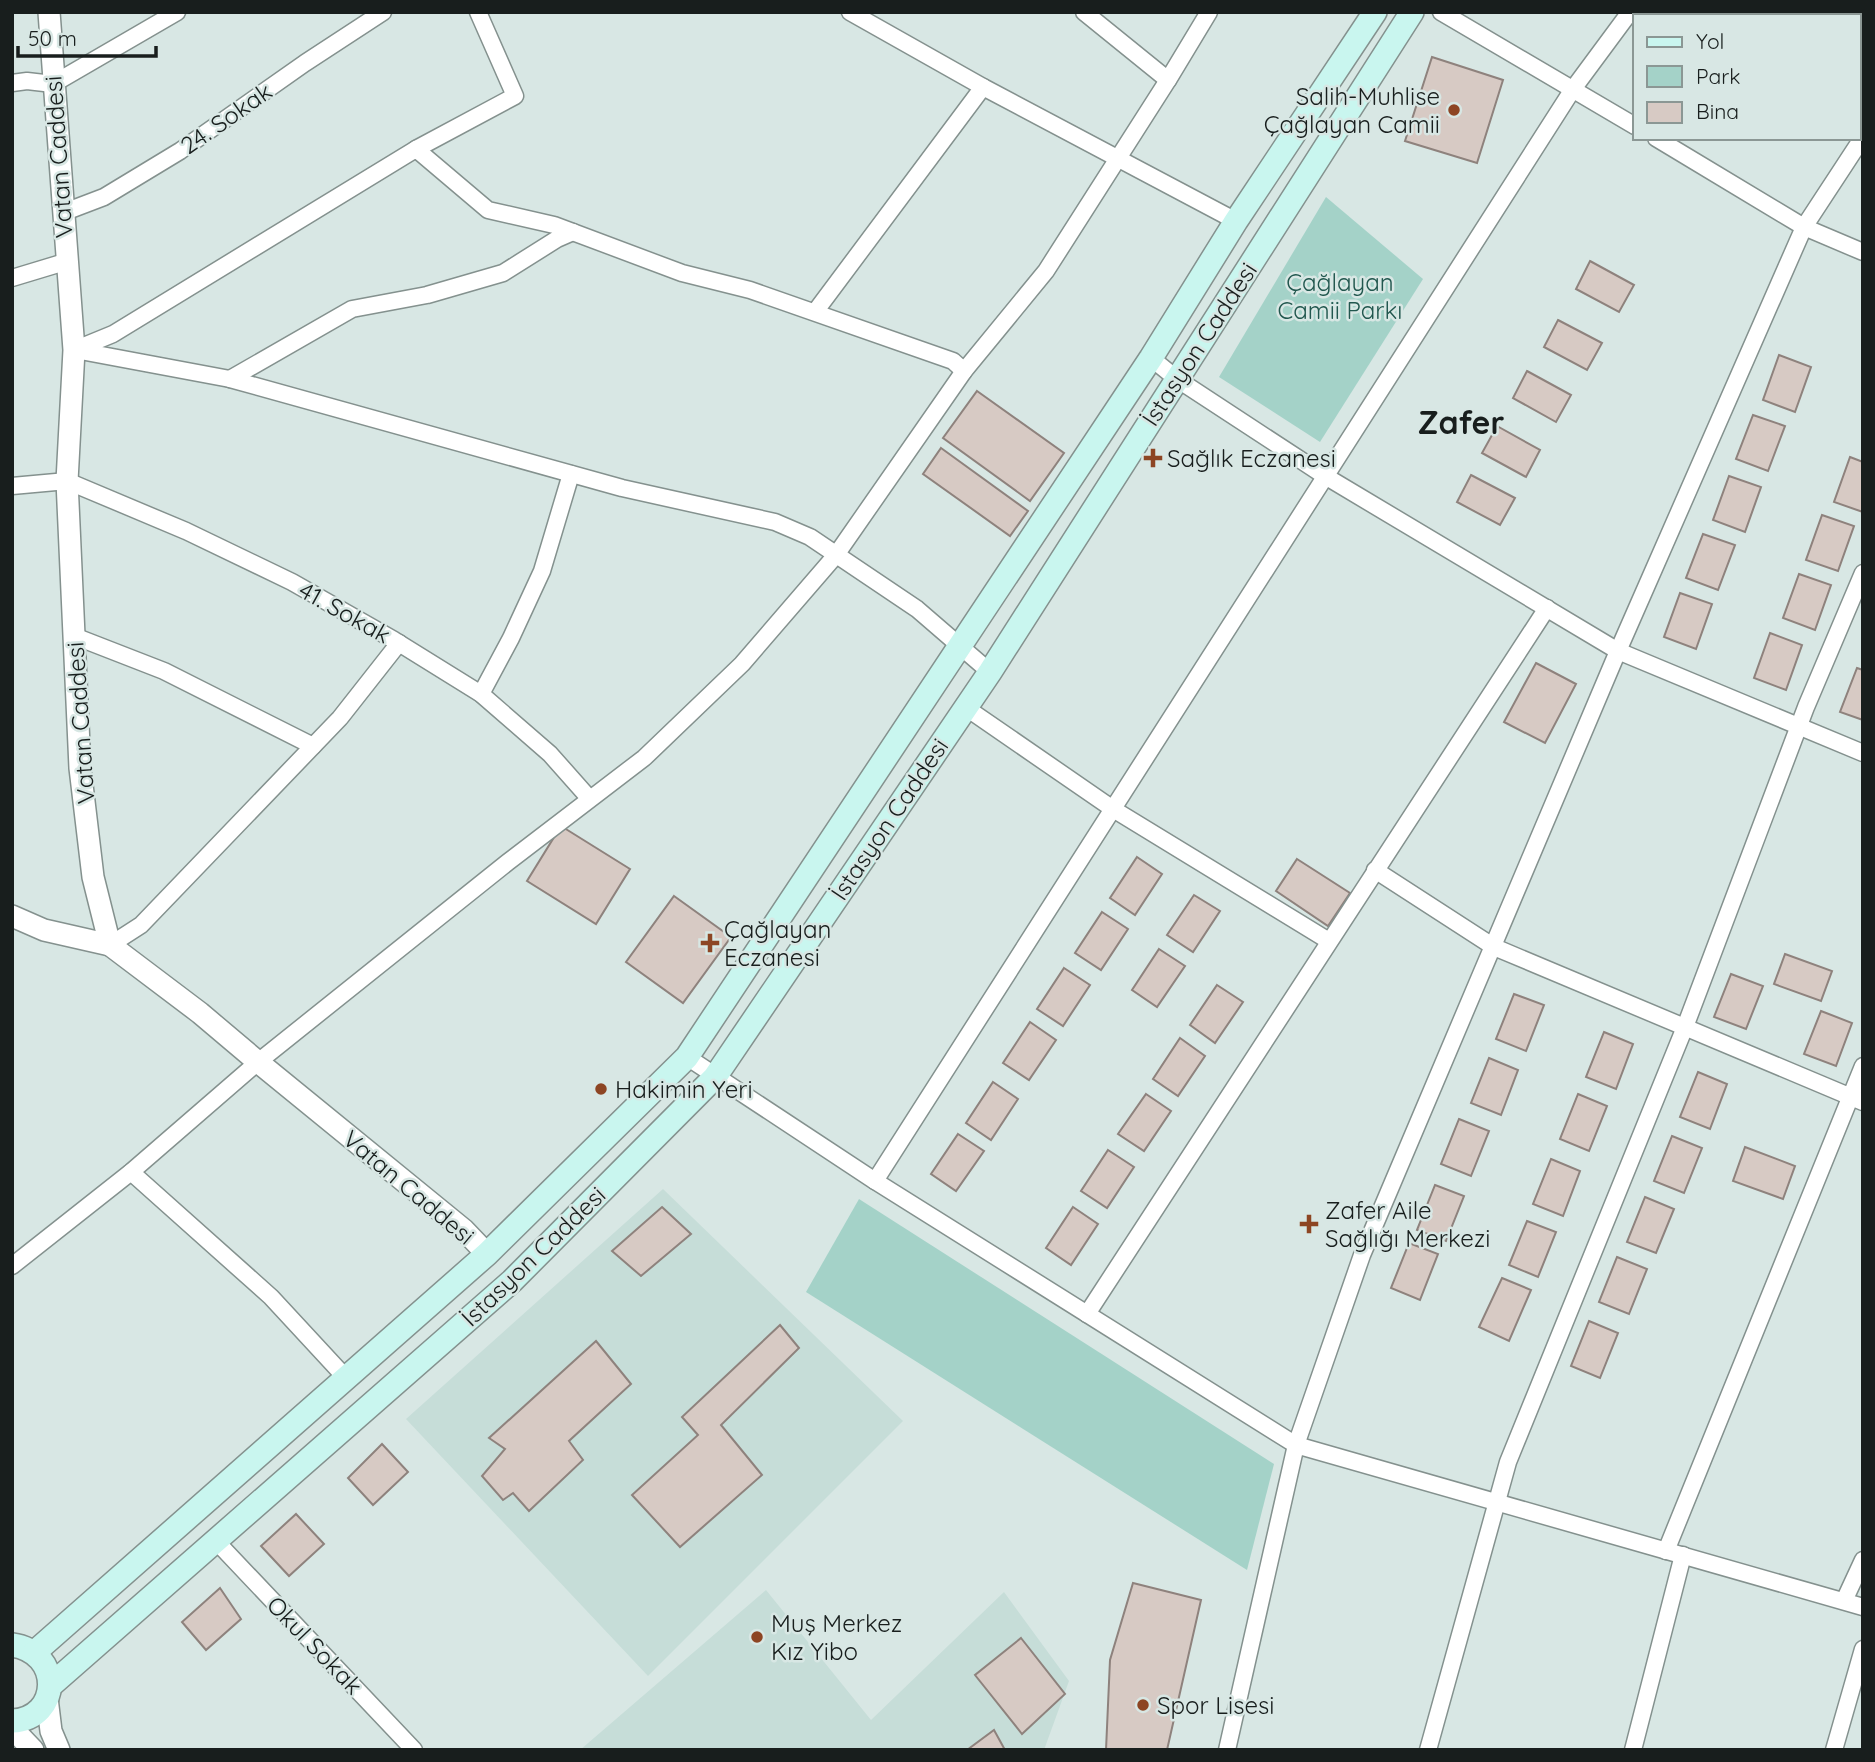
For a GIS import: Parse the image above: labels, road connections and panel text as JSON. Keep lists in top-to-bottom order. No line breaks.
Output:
{"streets":{"main road":["İstasyon Caddesi"],"street":["24. Sokak","Vatan Caddesi","41. Sokak","Okul Sokak"]},"crossings":[["24. Sokak","Vatan Caddesi"],["Vatan Caddesi","İstasyon Caddesi"],["Vatan Caddesi","41. Sokak"],["İstasyon Caddesi","Okul Sokak"]],"districts":["Zafer"],"parks":["Çağlayan Camii Parkı"],"places":{"other":["Salih-Muhlise Çağlayan Camii","Hakimin Yeri","Muş Merkez Kız Yibo","Spor Lisesi"],"health":["Sağlık Eczanesi","Çağlayan Eczanesi","Zafer Aile Sağlığı Merkezi"]},"legend":["Yol","Park","Bina"],"scale_bar":"50 m"}
